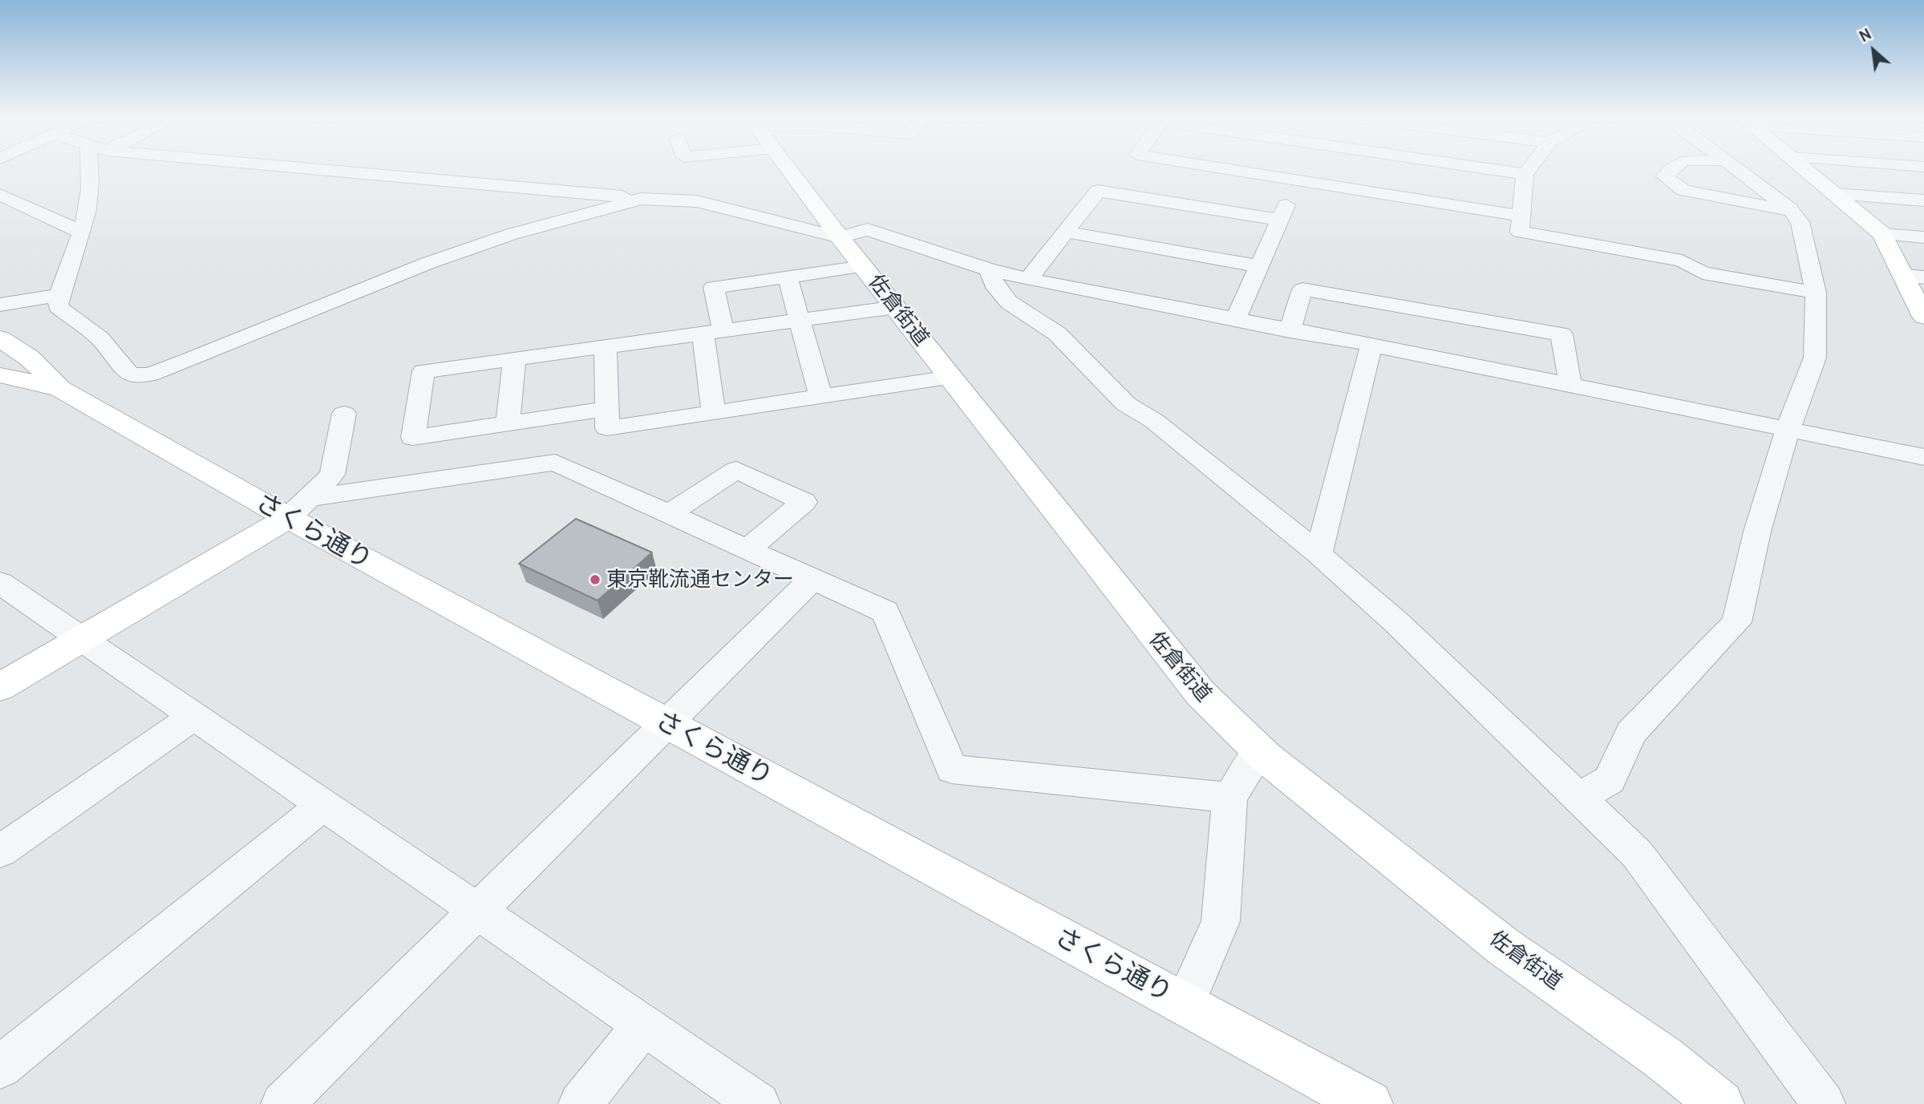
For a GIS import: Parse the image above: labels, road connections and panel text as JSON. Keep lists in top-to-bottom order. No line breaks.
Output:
{"streets":{"street":["佐倉街道","さくら通り"]},"places":["東京靴流通センター"],"north":"top left"}
